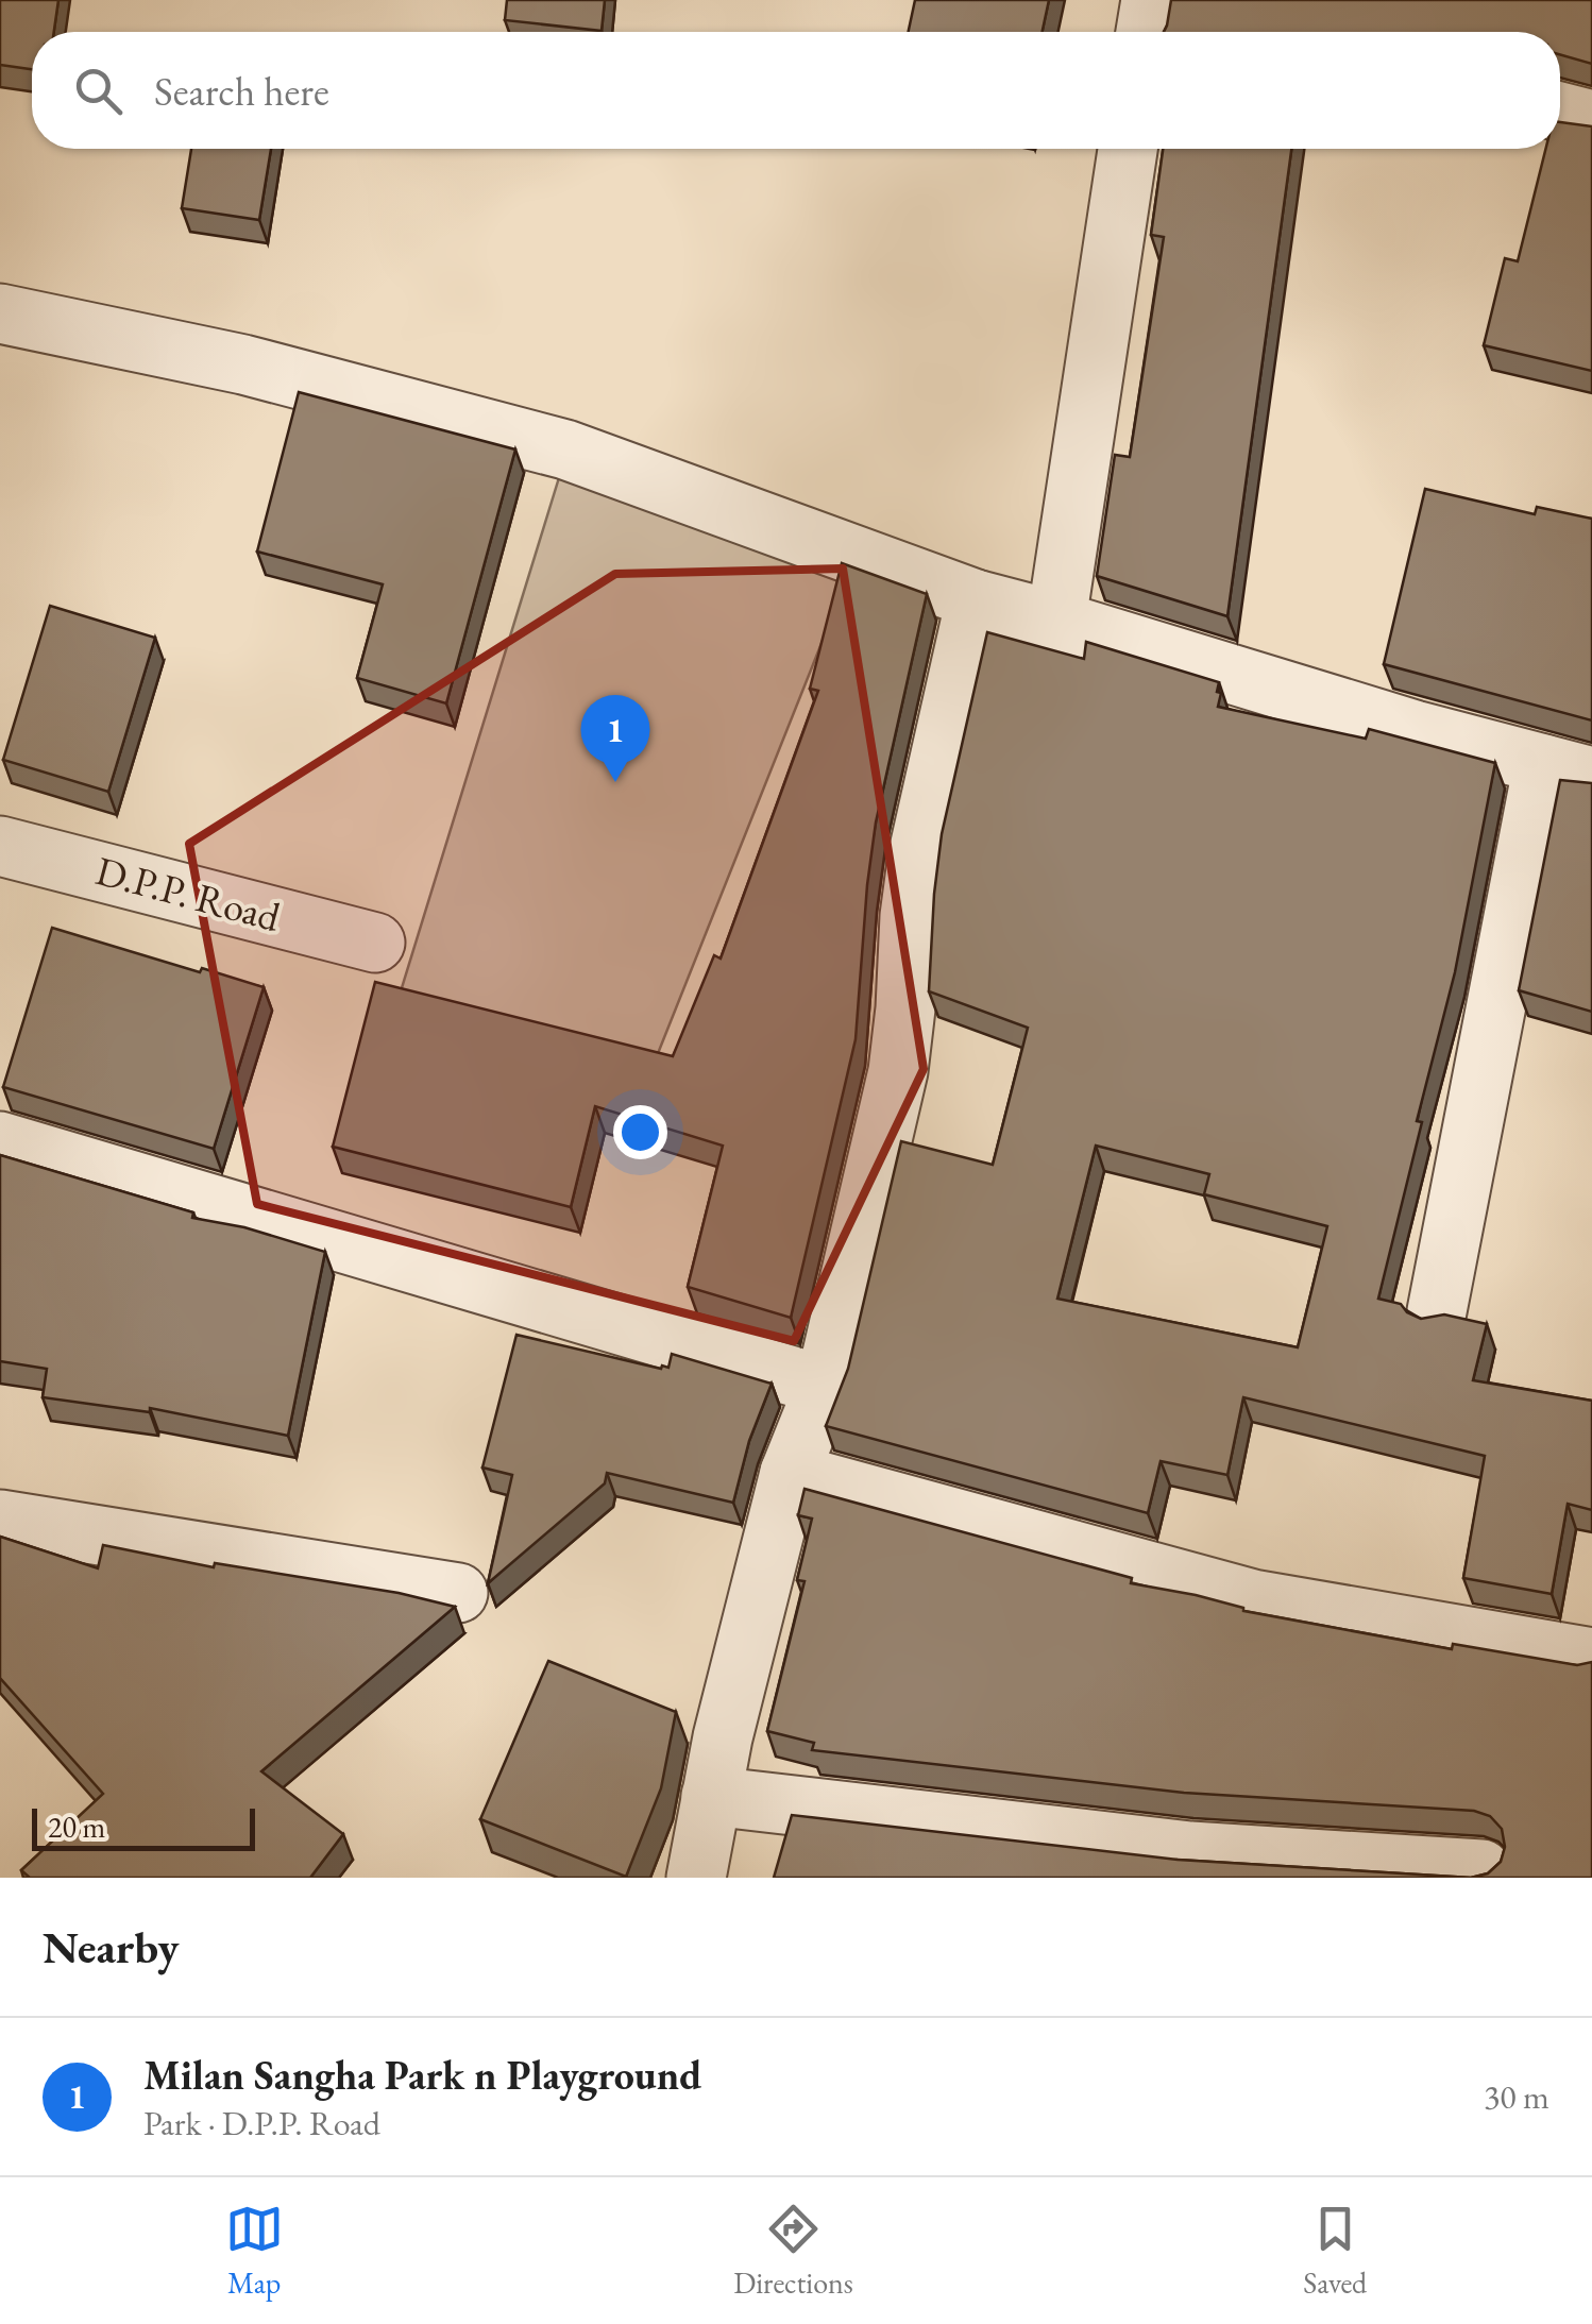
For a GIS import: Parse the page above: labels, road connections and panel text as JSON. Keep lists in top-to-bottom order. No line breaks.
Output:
{"streets":{"street":["D.P.P. Road"]},"scale_bar":"20 m","page":{"search":"Search here","pins":"1","scale":"20 m","heading":"Nearby","list":[{"mark":"1","name":"Milan Sangha Park n Playground","note":"Park · D.P.P. Road","value":"30 m"}],"nav":["Map","Directions","Saved"]}}
